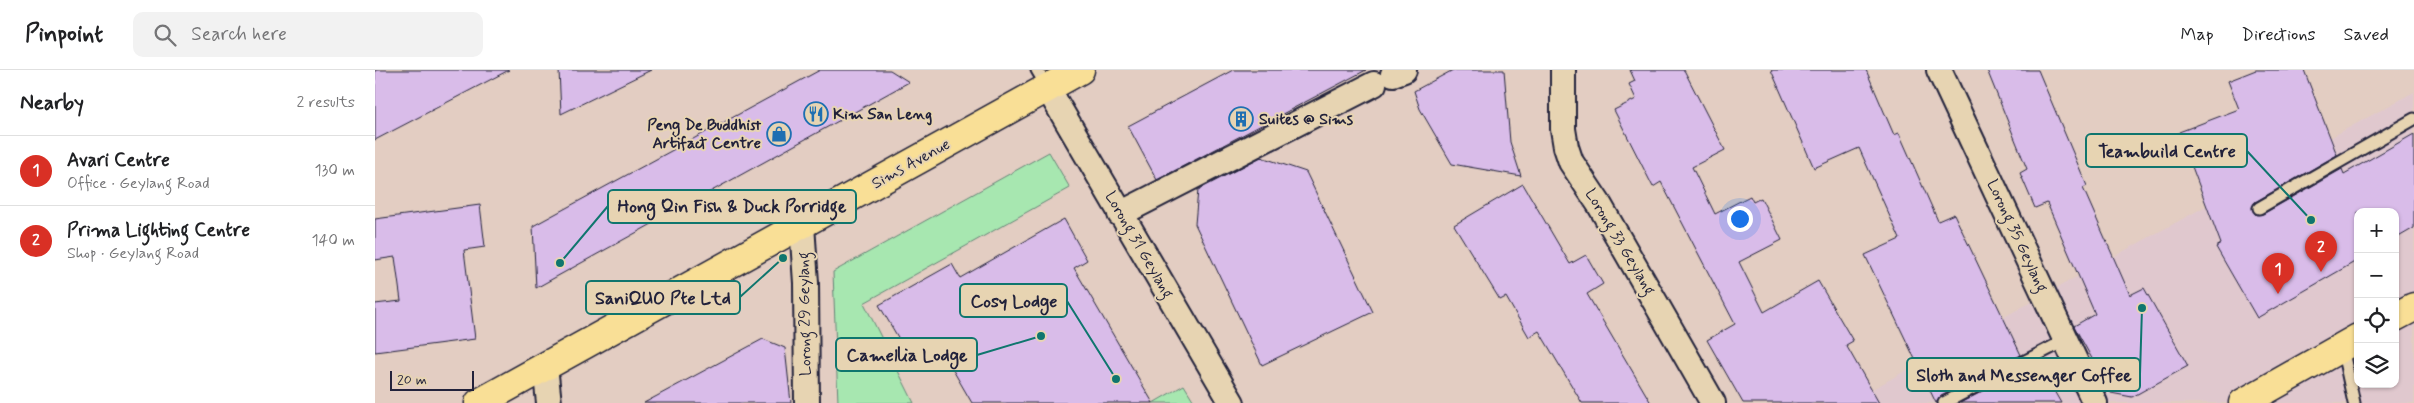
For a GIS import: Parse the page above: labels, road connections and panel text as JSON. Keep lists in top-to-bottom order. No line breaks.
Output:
{"streets":{"main road":["Sims Avenue"],"street":["Lorong 35 Geylang","Lorong 33 Geylang","Lorong 31 Geylang","Lorong 29 Geylang"]},"crossings":[["Sims Avenue","Lorong 31 Geylang"],["Sims Avenue","Lorong 29 Geylang"]],"places":{"restaurant":["Kim San Leng"],"building":["Suites @ Sims"],"shop":["Peng De Buddhist Artifact Centre"],"other":["Teambuild Centre","SaniQUO Pte Ltd","Hong Qin Fish & Duck Porridge","Sloth and Messenger Coffee","Camellia Lodge","Cosy Lodge"]},"scale_bar":"20 m","page":{"header":"Pinpoint","search":"Search here","nav":["Map","Directions","Saved"],"heading":["Nearby","2 results"],"list":[{"mark":"1","name":"Avari Centre","note":"Office · Geylang Road","value":"130 m"},{"mark":"2","name":"Prima Lighting Centre","note":"Shop · Geylang Road","value":"140 m"}],"map_buttons":["+","−"],"pins":["2","1"],"scale":"20 m"}}
